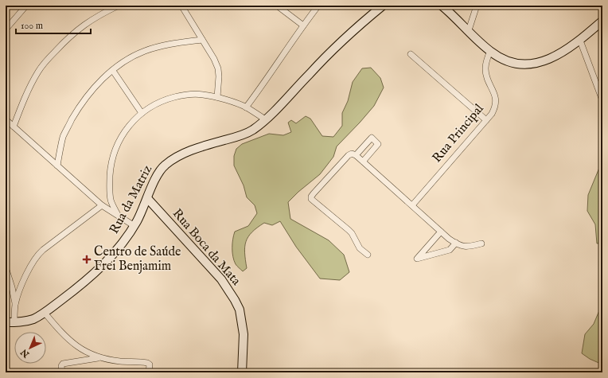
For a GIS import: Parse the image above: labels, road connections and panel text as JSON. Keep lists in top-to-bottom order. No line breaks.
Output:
{"streets":{"main road":["Rua da Matriz","Rua Boca da Mata"],"street":["Rua Principal"]},"crossings":[["Rua da Matriz","Rua Boca da Mata"]],"places":{"health":["Centro de Saúde Frei Benjamim"]},"scale_bar":"100 m","north":"bottom left"}
